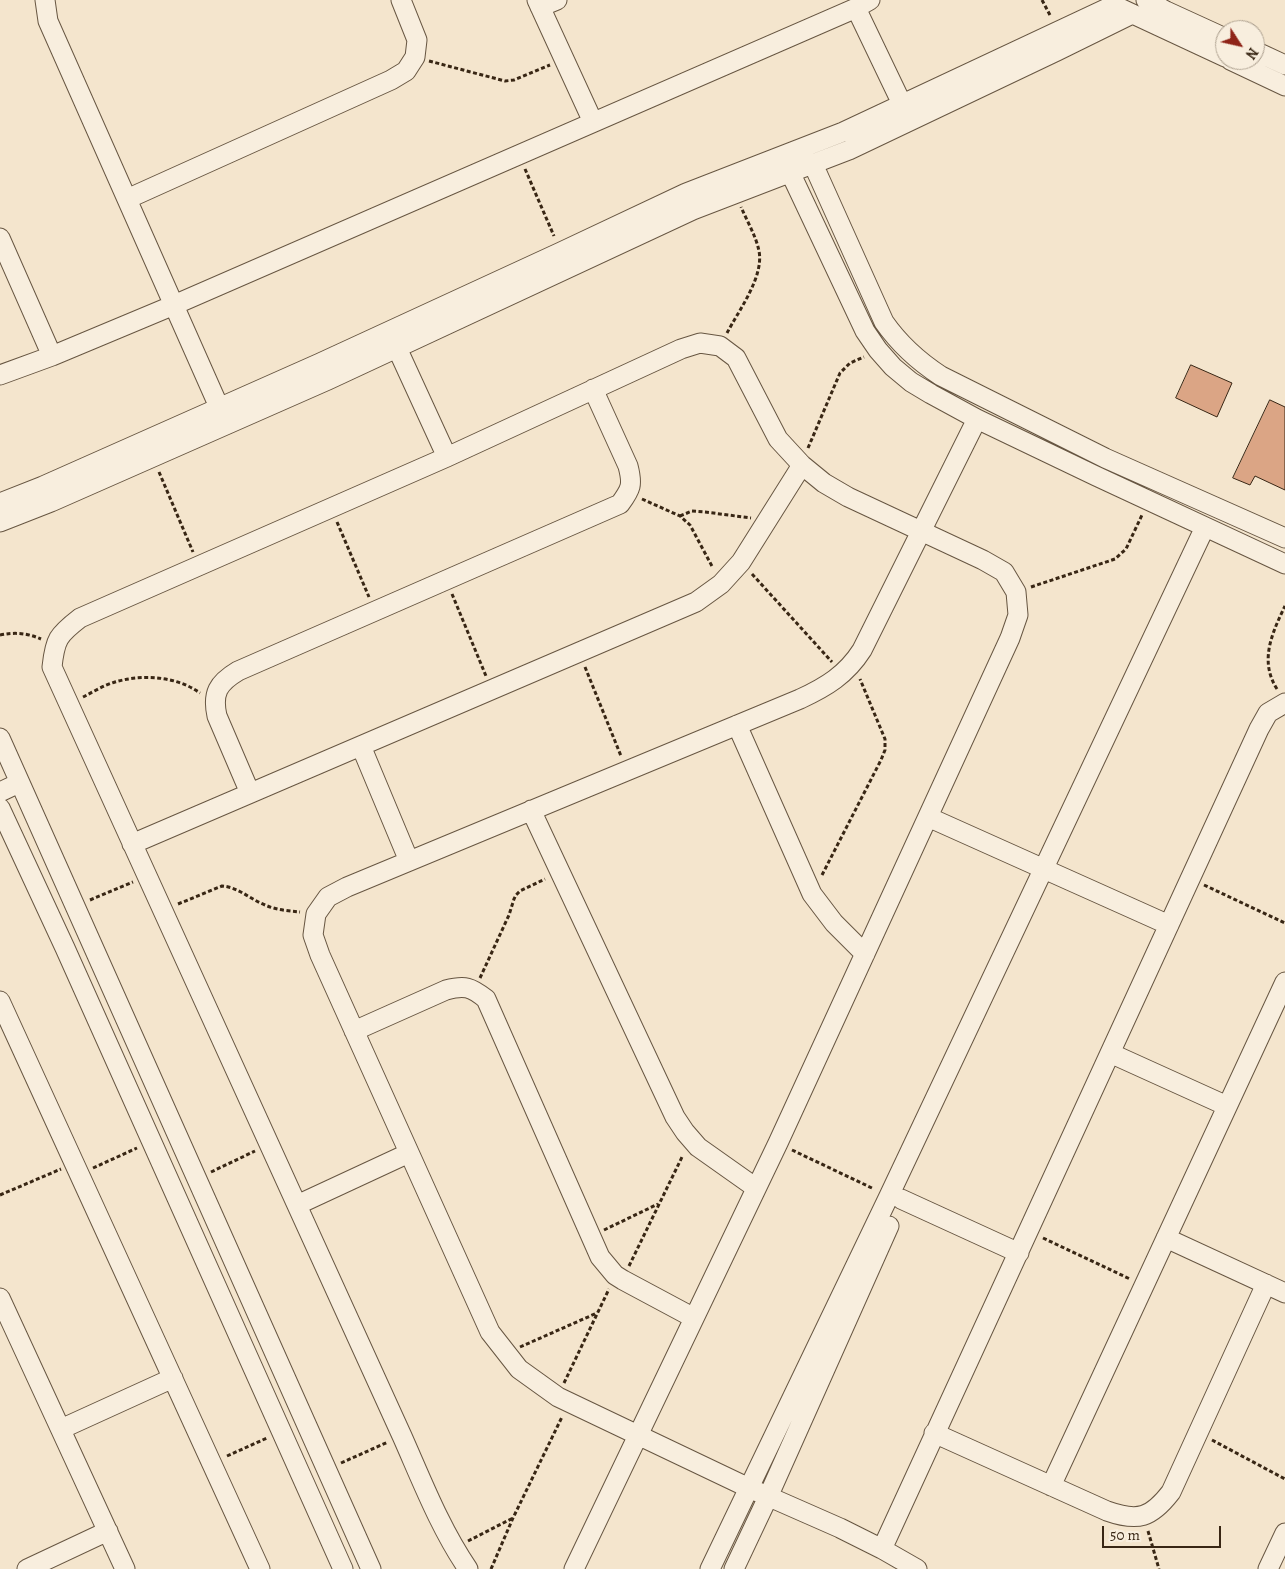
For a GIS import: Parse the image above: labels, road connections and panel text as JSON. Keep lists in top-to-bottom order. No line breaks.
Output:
{"scale_bar":"50 m","north":"bottom right"}
